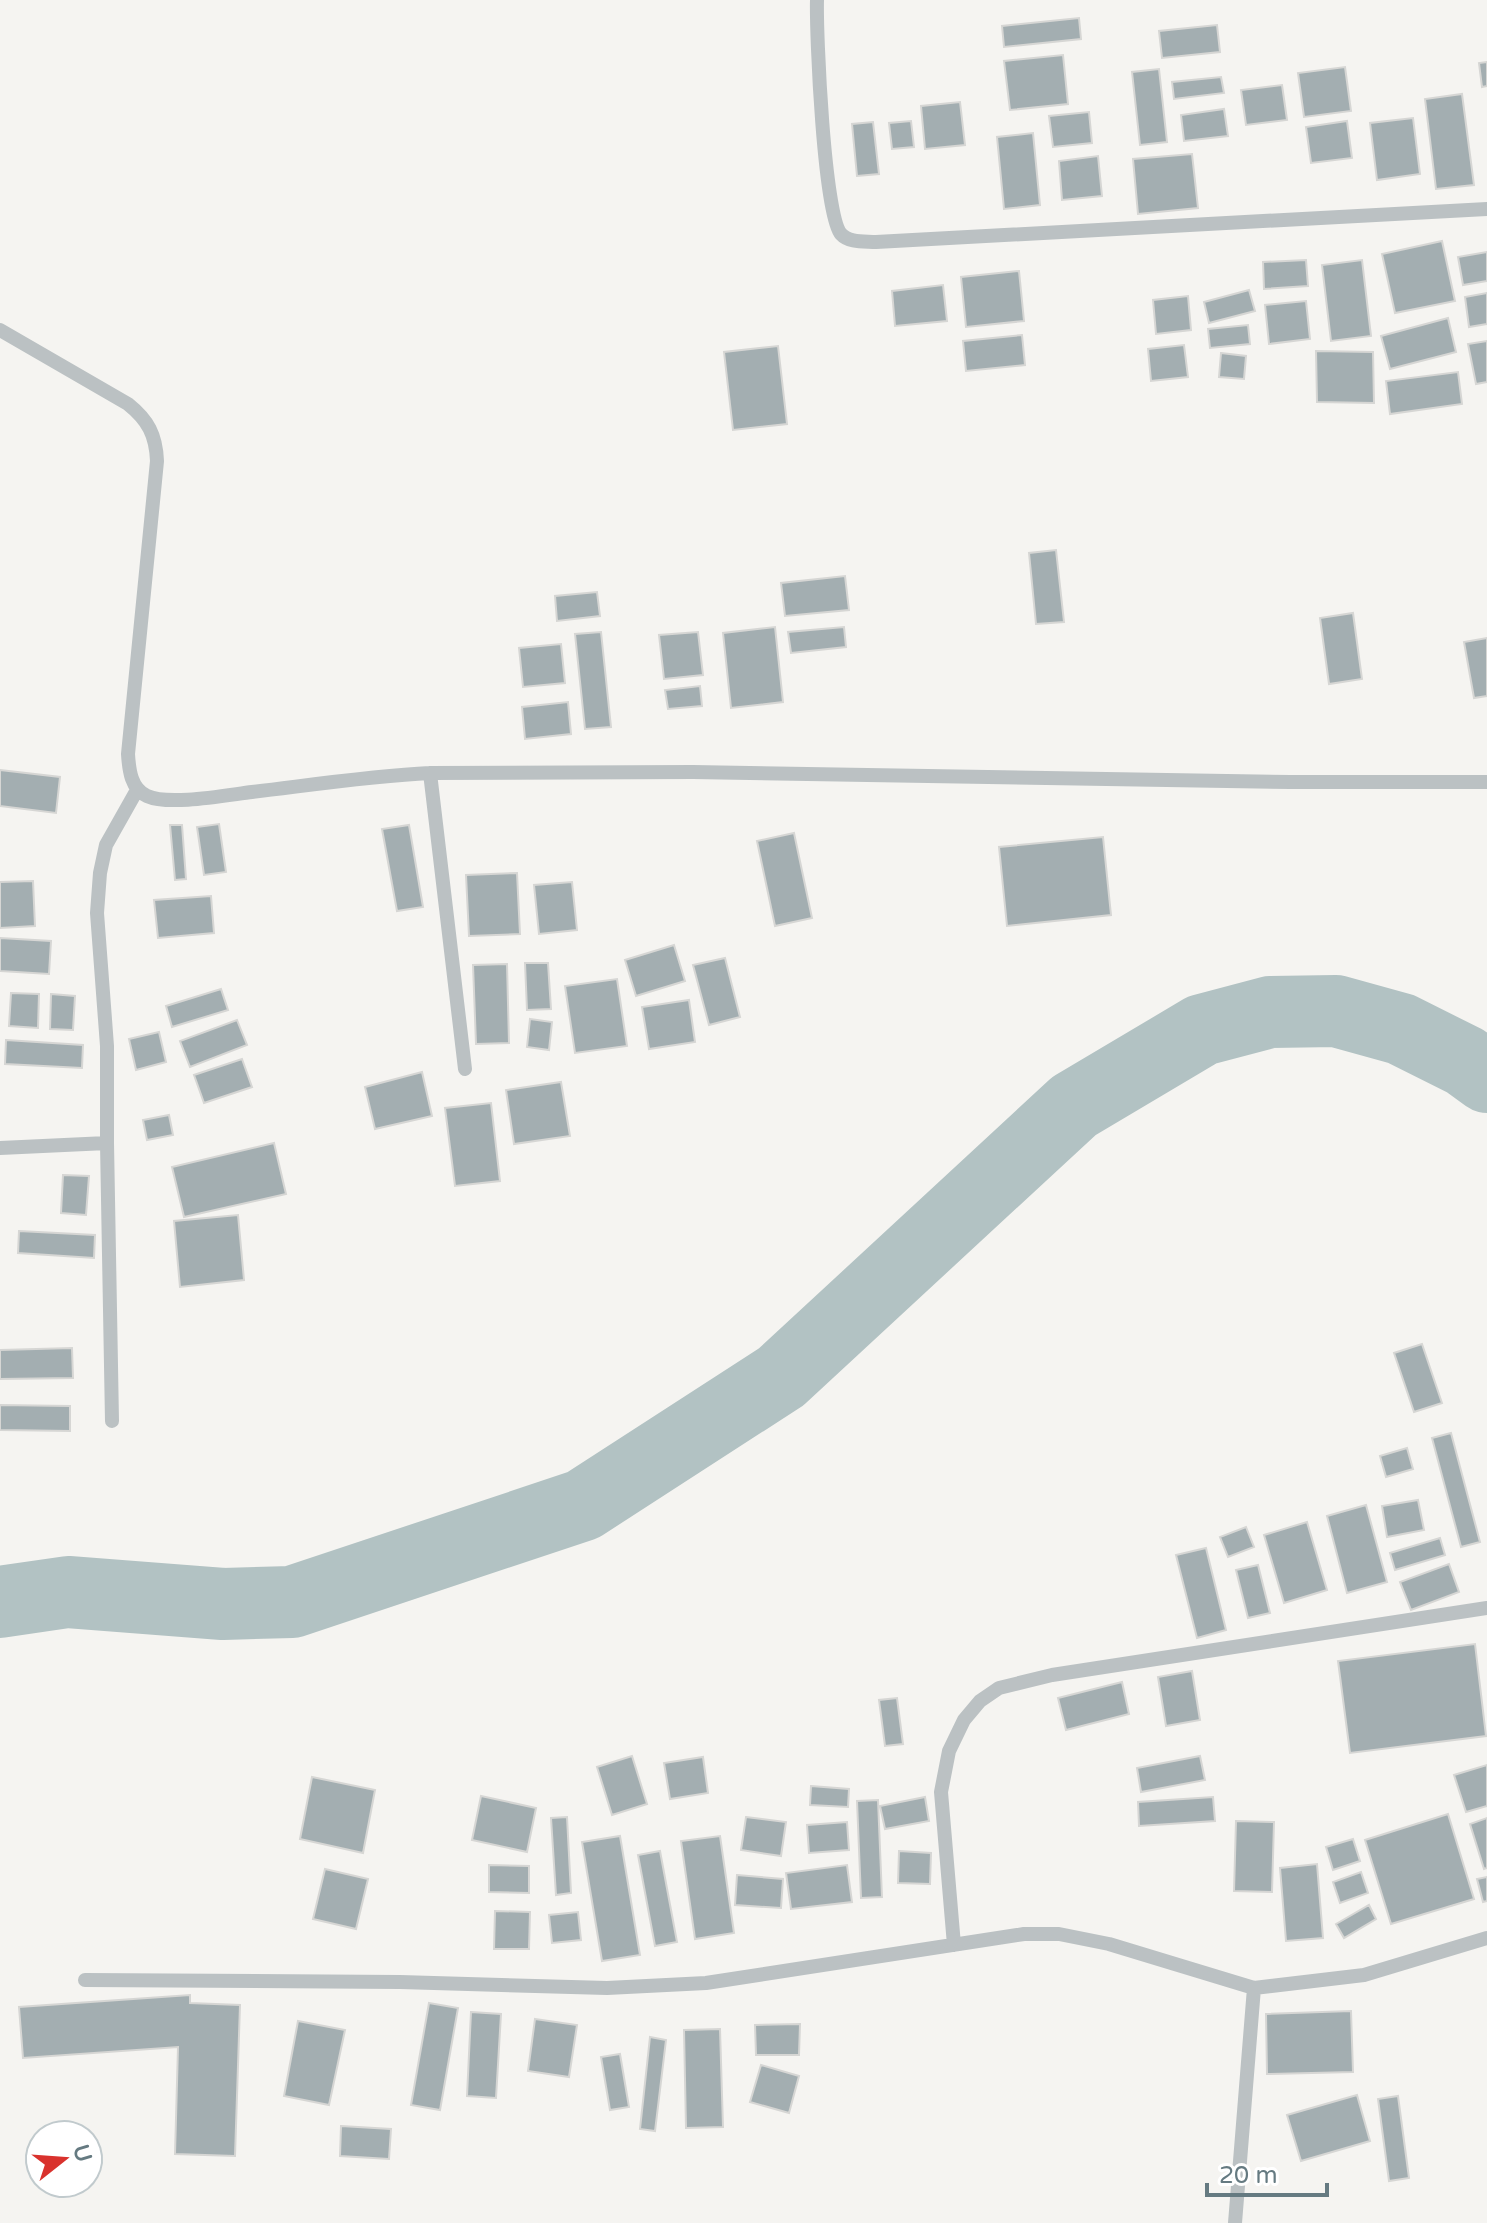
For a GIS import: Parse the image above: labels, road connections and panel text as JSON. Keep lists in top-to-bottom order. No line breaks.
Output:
{"scale_bar":"20 m","north":"right"}
